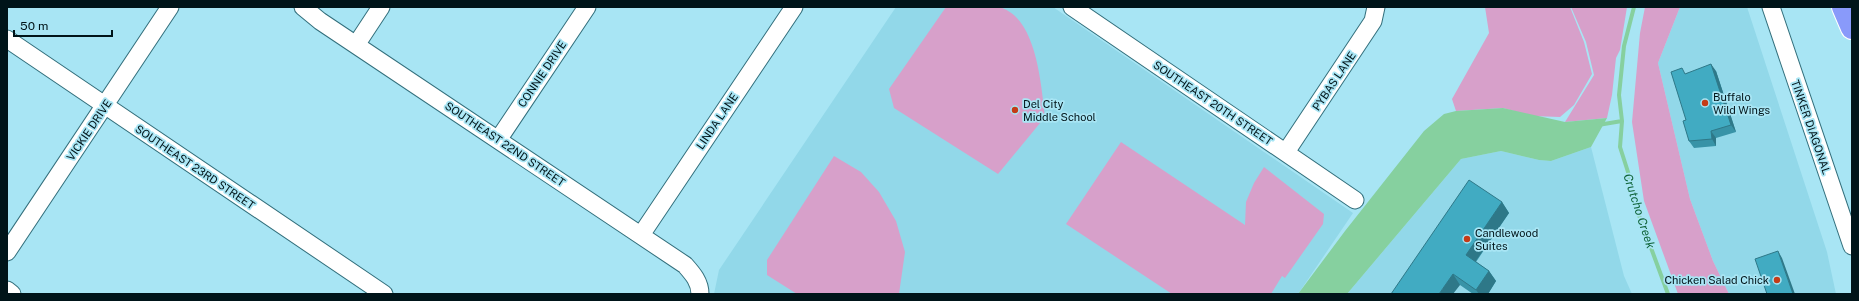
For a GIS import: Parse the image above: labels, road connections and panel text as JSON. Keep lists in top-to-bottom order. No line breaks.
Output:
{"streets":{"street":["CONNIE DRIVE","PYBAS LANE","SOUTHEAST 20TH STREET","LINDA LANE","TINKER DIAGONAL","VICKIE DRIVE","SOUTHEAST 22ND STREET","SOUTHEAST 23RD STREET"]},"crossings":[["CONNIE DRIVE","SOUTHEAST 22ND STREET"],["PYBAS LANE","SOUTHEAST 20TH STREET"],["LINDA LANE","SOUTHEAST 22ND STREET"],["VICKIE DRIVE","SOUTHEAST 23RD STREET"]],"water":["Crutcho Creek"],"places":["Buffalo Wild Wings","Del City Middle School","Candlewood Suites","Chicken Salad Chick"],"scale_bar":"50 m"}
